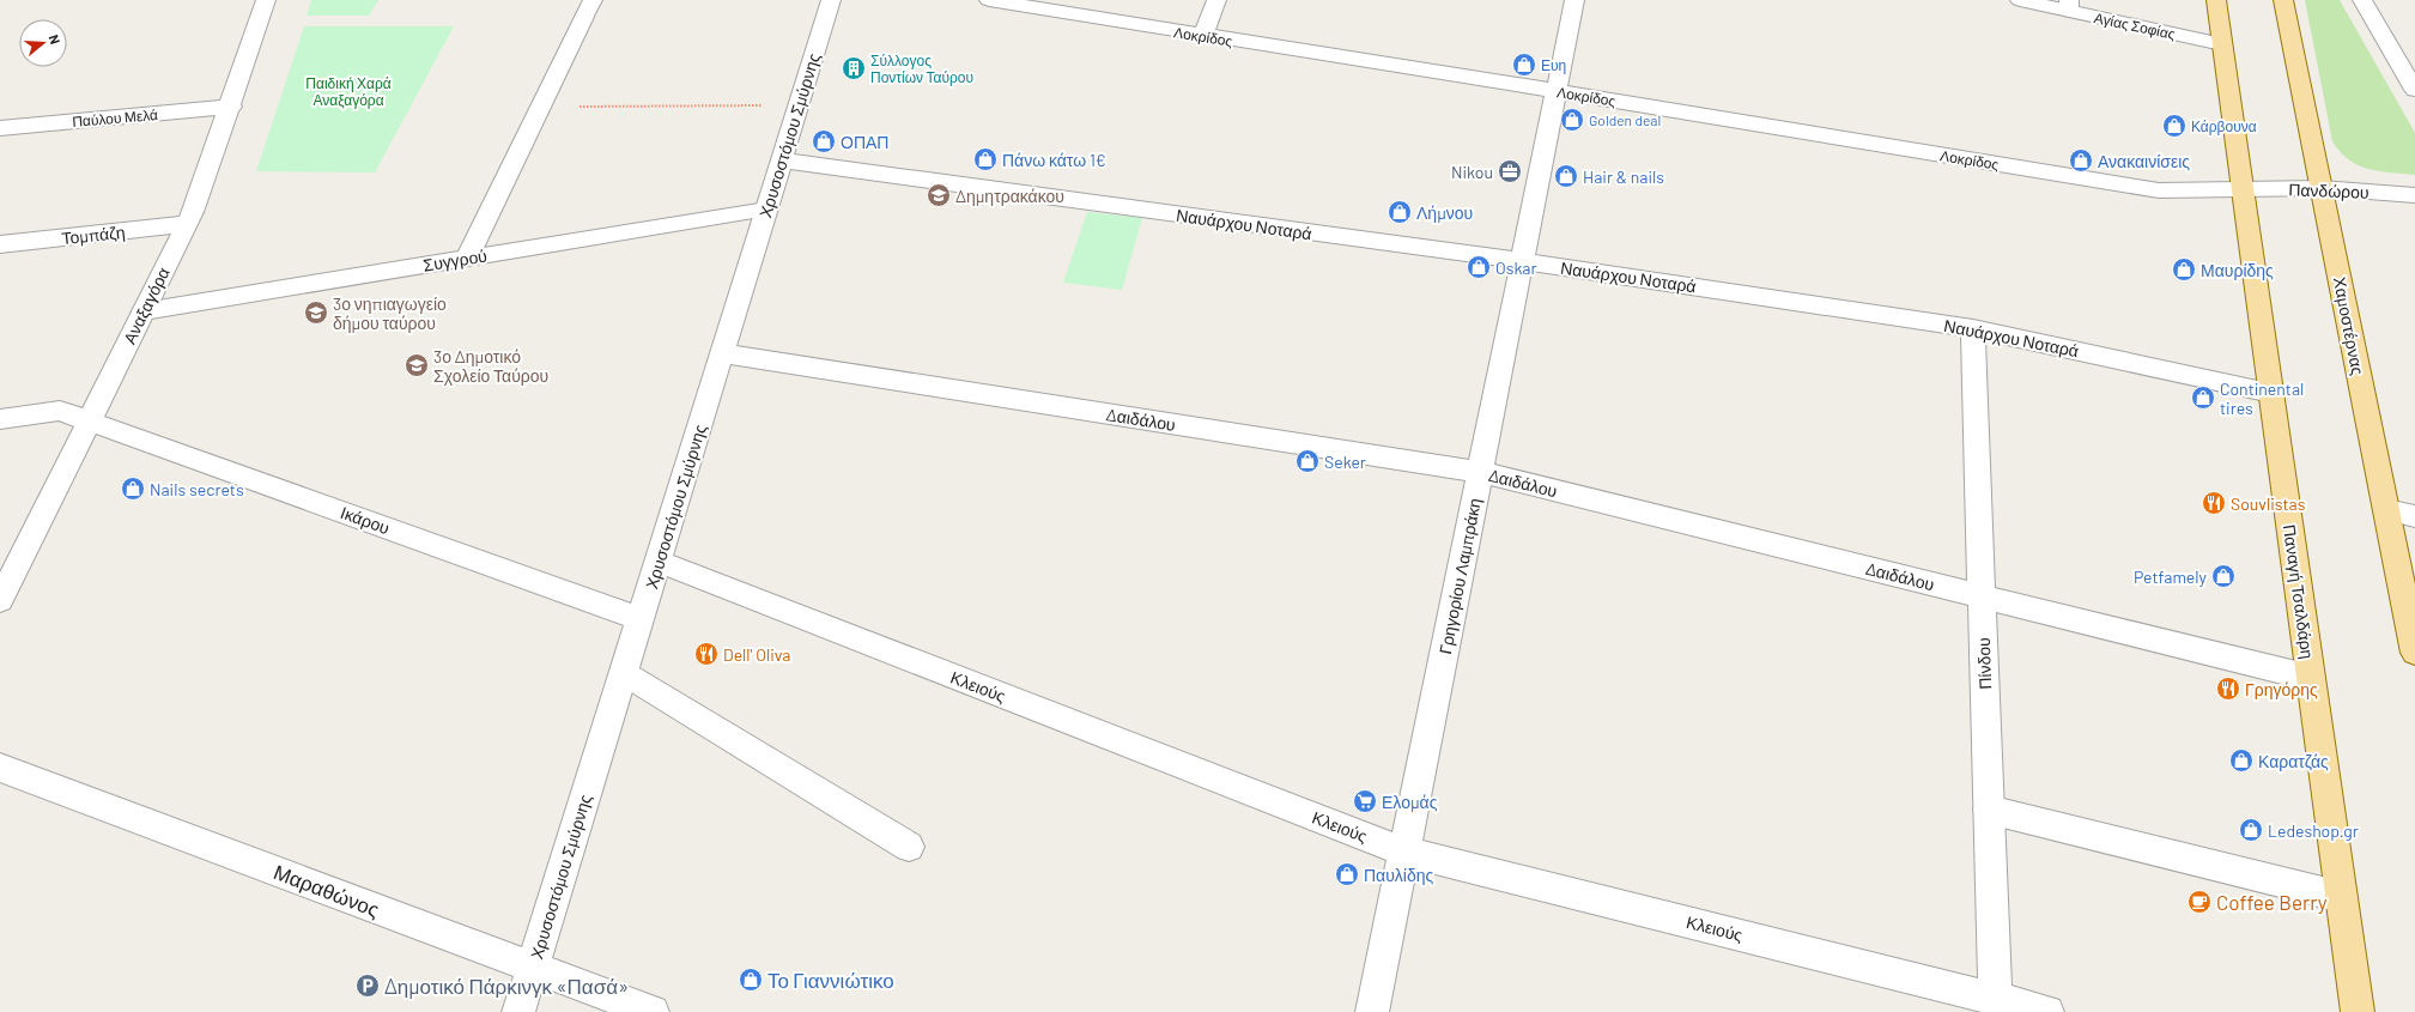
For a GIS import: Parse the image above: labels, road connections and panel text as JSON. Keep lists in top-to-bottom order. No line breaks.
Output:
{"streets":{"main road":["Χαμοστέρνας","Παναγή Τσαλδάρη"],"street":["Αγίας Σοφίας","Λοκρίδος","Παύλου Μελά","Χρυσοστόμου Σμύρνης","Πανδώρου","Ναυάρχου Νοταρά","Τομπάζη","Συγγρού","Αναξαγόρα","Δαιδάλου","Ικάρου","Γρηγορίου Λαμπράκη","Πίνδου","Κλειούς","Μαραθώνος"]},"crossings":[["Αγίας Σοφίας","Παναγή Τσαλδάρη"],["Λοκρίδος","Πανδώρου"],["Λοκρίδος","Γρηγορίου Λαμπράκη"],["Λοκρίδος","Παναγή Τσαλδάρη"],["Παύλου Μελά","Αναξαγόρα"],["Χρυσοστόμου Σμύρνης","Ναυάρχου Νοταρά"],["Χρυσοστόμου Σμύρνης","Συγγρού"],["Χρυσοστόμου Σμύρνης","Δαιδάλου"],["Χρυσοστόμου Σμύρνης","Ικάρου"],["Χρυσοστόμου Σμύρνης","Κλειούς"],["Χρυσοστόμου Σμύρνης","Μαραθώνος"],["Πανδώρου","Χαμοστέρνας"],["Πανδώρου","Παναγή Τσαλδάρη"],["Ναυάρχου Νοταρά","Γρηγορίου Λαμπράκη"],["Ναυάρχου Νοταρά","Παναγή Τσαλδάρη"],["Ναυάρχου Νοταρά","Πίνδου"],["Τομπάζη","Αναξαγόρα"],["Συγγρού","Αναξαγόρα"],["Αναξαγόρα","Ικάρου"],["Δαιδάλου","Γρηγορίου Λαμπράκη"],["Δαιδάλου","Παναγή Τσαλδάρη"],["Δαιδάλου","Πίνδου"],["Γρηγορίου Λαμπράκη","Κλειούς"],["Πίνδου","Κλειούς"]],"parks":["Παιδική Χαρά Αναξαγόρα"],"places":{"shop":["Ευη","Golden deal","Κάρβουνα","ΟΠΑΠ","Πάνω κάτω 1€","Ανακαινίσεις","Hair & nails","Λήμνου","Oskar","Μαυρίδης","Continental tires","Seker","Nails secrets","Petfamely","Καρατζάς","Ledeshop.gr","Παυλίδης","Το Γιαννιώτικο"],"building":["Σύλλογος Ποντίων Ταύρου"],"office":["Nikou"],"school or university":["Δημητρακάκου","3ο νηπιαγωγείο δήμου ταύρου","3ο Δημοτικό Σχολείο Ταύρου"],"restaurant":["Souvlistas","Dell' Oliva","Γρηγόρης"],"supermarket":["Ελομάς"],"cafe":["Coffee Berry"],"parking":["Δημοτικό Πάρκινγκ «Πασά»"]},"north":"right"}
